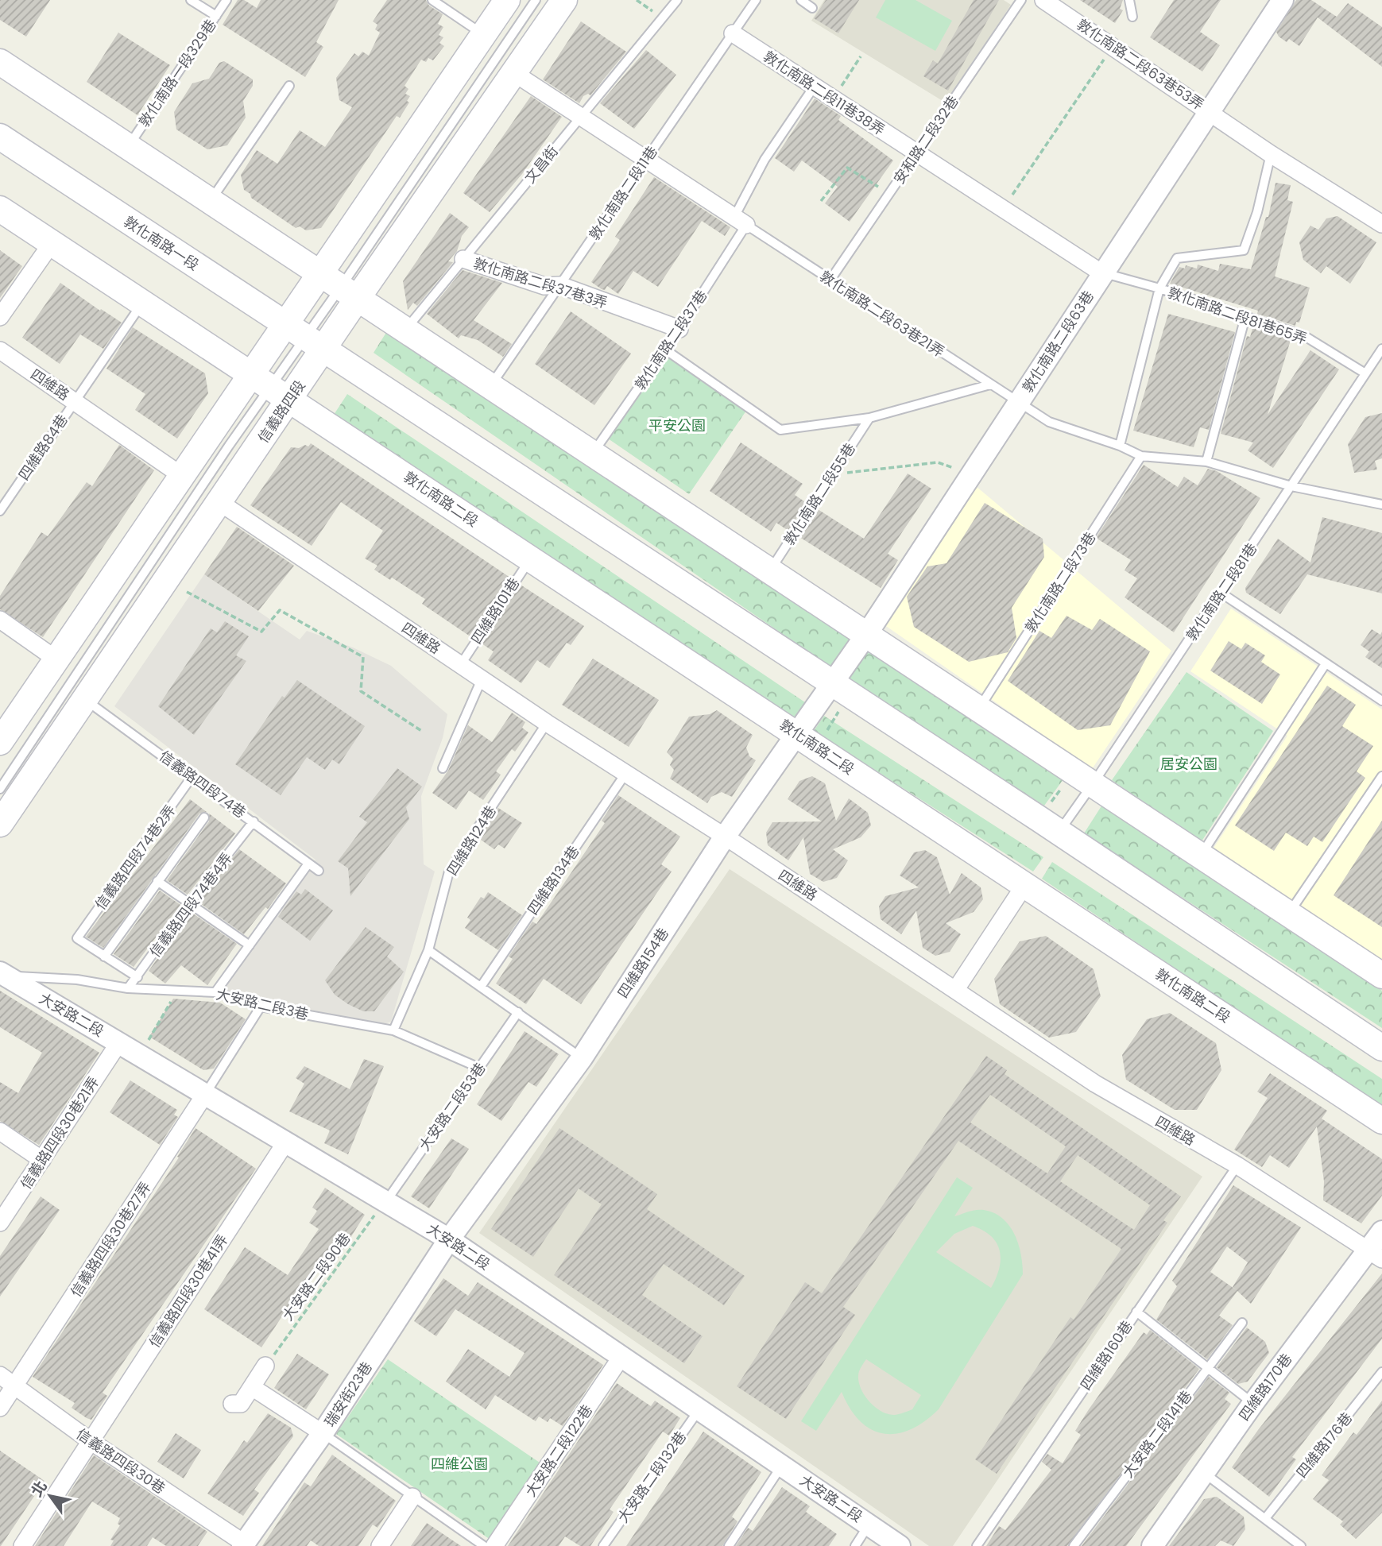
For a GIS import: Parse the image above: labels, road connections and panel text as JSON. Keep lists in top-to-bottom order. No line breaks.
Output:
{"streets":{"main road":["敦化南路一段","信義路四段","敦化南路二段"],"street":["敦化南路二段63巷53弄","敦化南路二段11巷38弄","敦化南路二段37巷3弄","敦化南路二段63巷","四維路","四維路154巷","大安路二段","信義路四段30巷21弄","信義路四段30巷27弄","信義路四段30巷41弄","四維路170巷","瑞安街23巷","大安路二段122巷","信義路四段30巷"],"lane":["敦化南路一段329巷","安和路二段32巷","文昌街","敦化南路二段11巷","敦化南路二段63巷21弄","敦化南路二段81巷65弄","敦化南路二段37巷","四維路84巷","敦化南路二段55巷","敦化南路二段73巷","敦化南路二段81巷","四維路101巷","信義路四段74巷","四維路124巷","信義路四段74巷2弄","四維路134巷","信義路四段74巷4弄","大安路二段3巷","大安路二段53巷","四維路160巷","大安路二段141巷","四維路176巷","大安路二段132巷"],"path":["大安路二段90巷"]},"crossings":[["敦化南路二段63巷53弄","敦化南路二段63巷"],["敦化南路二段11巷38弄","安和路二段32巷"],["敦化南路二段11巷38弄","敦化南路二段11巷"],["敦化南路二段11巷38弄","敦化南路二段81巷65弄"],["敦化南路二段11巷38弄","敦化南路二段37巷"],["敦化南路二段11巷38弄","敦化南路二段63巷"],["安和路二段32巷","敦化南路二段63巷21弄"],["文昌街","敦化南路二段37巷3弄"],["敦化南路二段11巷","敦化南路二段37巷3弄"],["敦化南路一段","信義路四段"],["敦化南路二段37巷3弄","敦化南路二段37巷"],["敦化南路二段63巷21弄","敦化南路二段37巷"],["敦化南路二段63巷21弄","敦化南路二段63巷"],["敦化南路二段63巷21弄","敦化南路二段73巷"],["敦化南路二段81巷65弄","敦化南路二段63巷"],["敦化南路二段81巷65弄","敦化南路二段81巷"],["敦化南路二段63巷","四維路154巷"],["四維路","信義路四段"],["四維路","四維路84巷"],["四維路","四維路101巷"],["四維路","四維路124巷"],["四維路","四維路134巷"],["四維路","四維路154巷"],["四維路","四維路160巷"],["四維路","四維路170巷"],["信義路四段","敦化南路二段"],["信義路四段","信義路四段74巷"],["敦化南路二段","四維路101巷"],["敦化南路二段","四維路154巷"],["信義路四段74巷","信義路四段74巷2弄"],["信義路四段74巷","信義路四段74巷4弄"],["四維路124巷","大安路二段3巷"],["信義路四段74巷4弄","大安路二段3巷"],["四維路154巷","大安路二段"],["四維路154巷","瑞安街23巷"],["大安路二段3巷","大安路二段"],["大安路二段3巷","大安路二段53巷"],["大安路二段","大安路二段53巷"],["大安路二段","信義路四段30巷21弄"],["大安路二段","信義路四段30巷27弄"],["大安路二段","大安路二段90巷"],["大安路二段","信義路四段30巷41弄"],["大安路二段","瑞安街23巷"],["大安路二段","大安路二段122巷"],["大安路二段","大安路二段132巷"],["大安路二段53巷","大安路二段90巷"],["信義路四段30巷27弄","信義路四段30巷"],["信義路四段30巷41弄","信義路四段30巷"],["瑞安街23巷","信義路四段30巷"]],"parks":["平安公園","居安公園","四維公園"],"north":"top left"}
